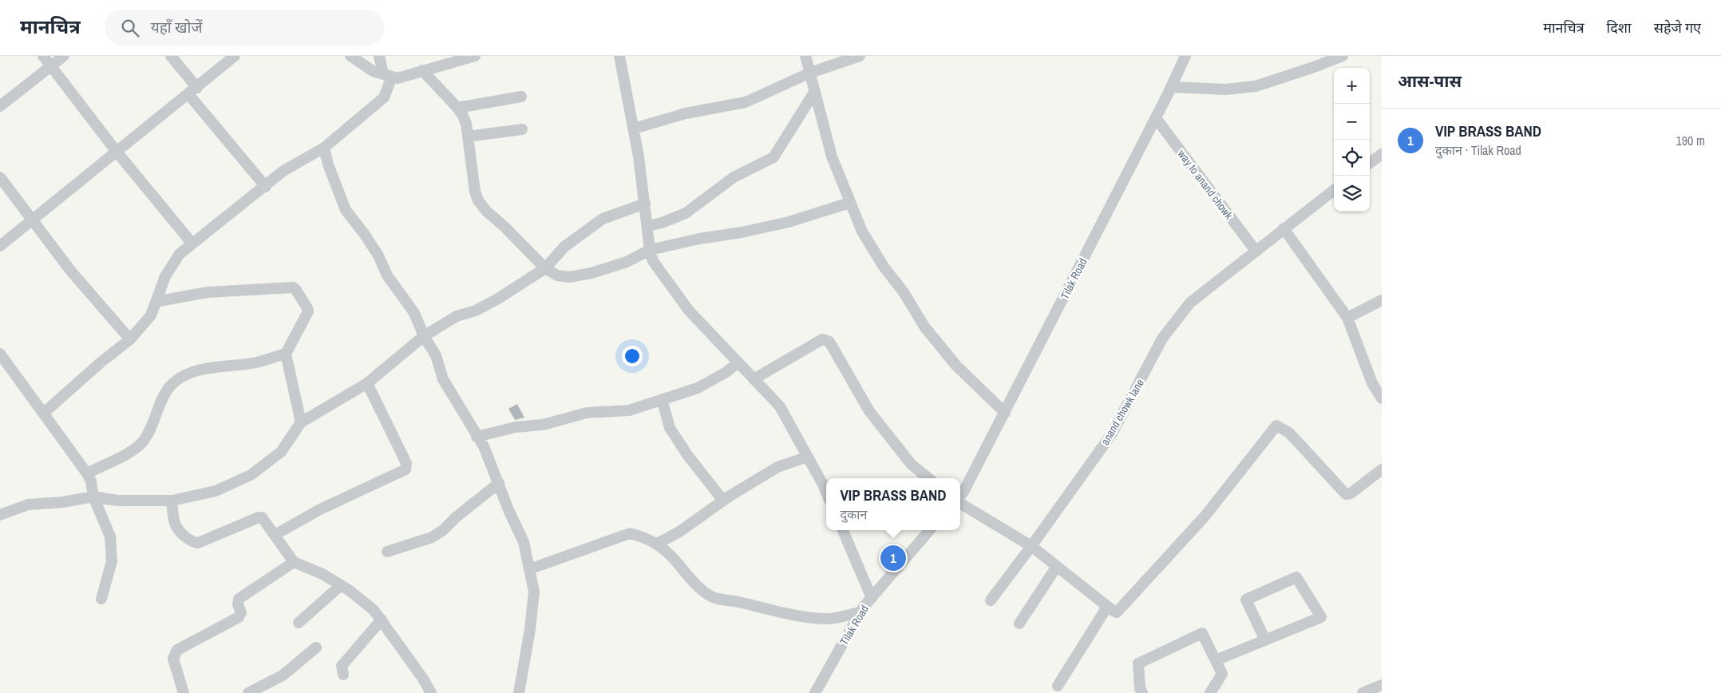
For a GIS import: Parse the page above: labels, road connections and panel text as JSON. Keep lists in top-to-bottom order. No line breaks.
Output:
{"streets":{"street":["way to anand chowk","Tilak Road","anand chowk lane"]},"crossings":[["way to anand chowk","Tilak Road"],["way to anand chowk","anand chowk lane"]],"page":{"header":"मानचित्र","search":"यहाँ खोजें","nav":["मानचित्र","दिशा","सहेजे गए"],"heading":"आस-पास","map_buttons":["+","−"],"list":[{"mark":"1","name":"VIP BRASS BAND","note":"दुकान · Tilak Road","value":"190 m"}],"popup":["VIP BRASS BAND","दुकान"],"pins":"1"}}
